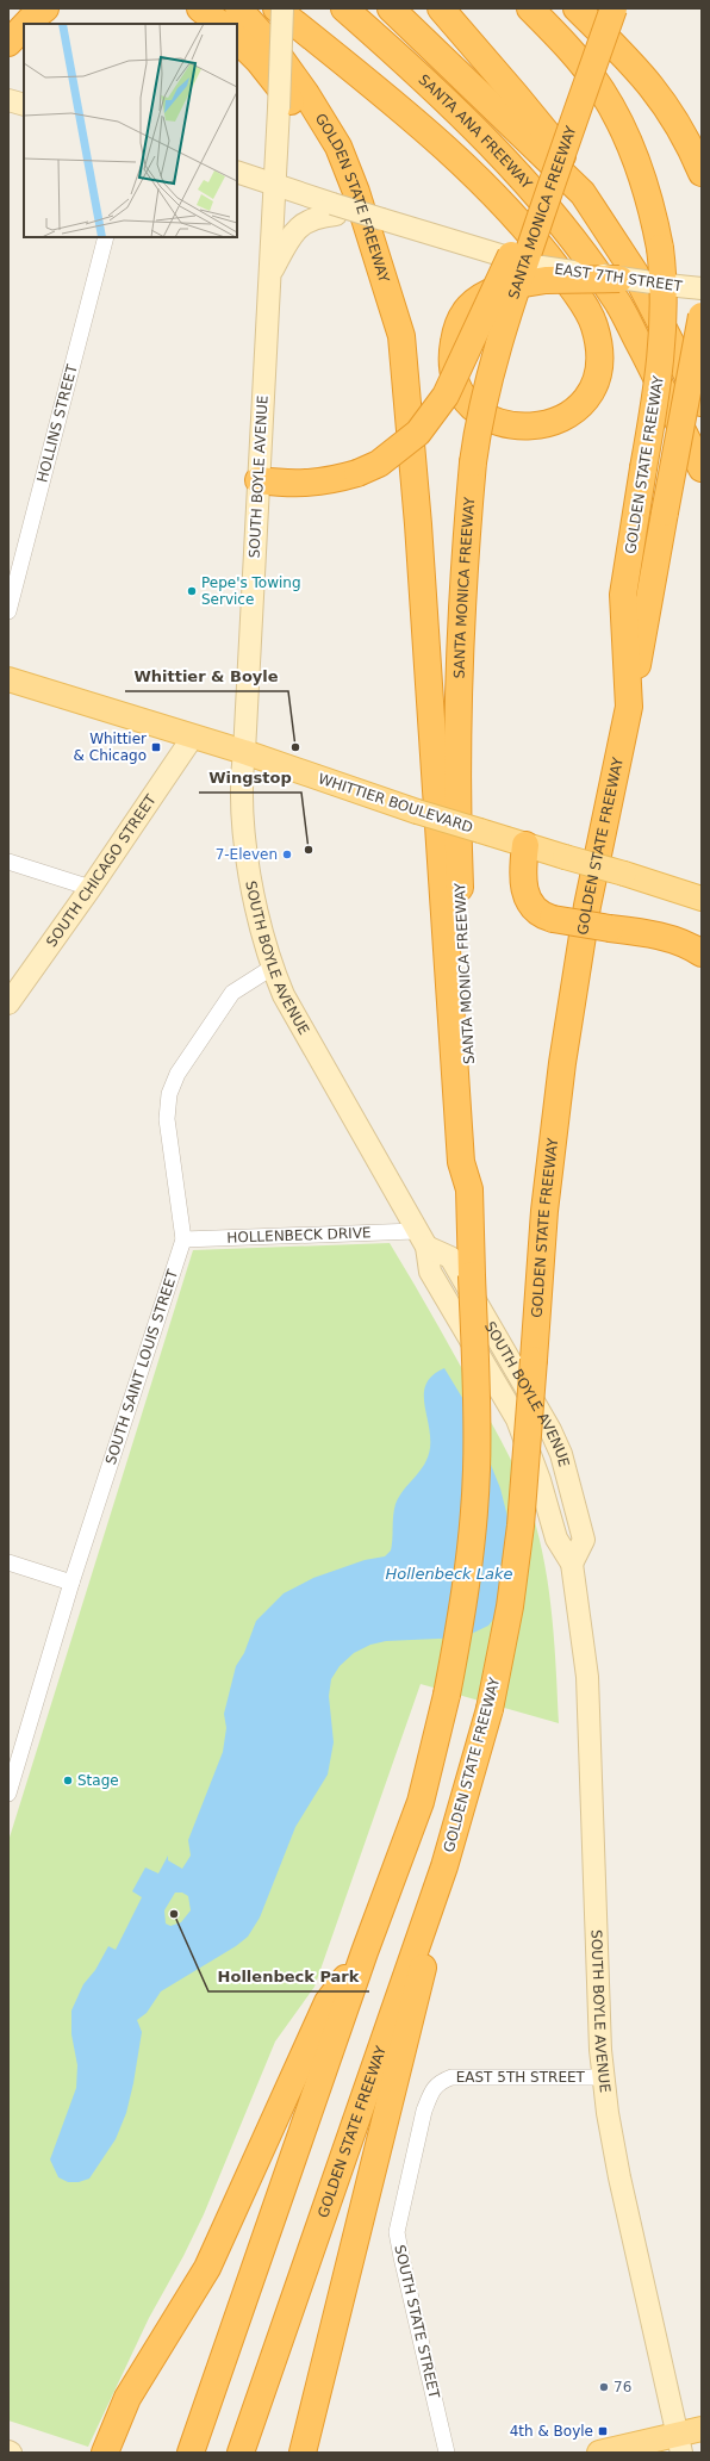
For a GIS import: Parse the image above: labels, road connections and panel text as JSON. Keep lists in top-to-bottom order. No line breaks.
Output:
{"streets":{"highway":["SANTA ANA FREEWAY","GOLDEN STATE FREEWAY","SANTA MONICA FREEWAY"],"main road":["EAST 7TH STREET","SOUTH BOYLE AVENUE","WHITTIER BOULEVARD","SOUTH CHICAGO STREET"],"street":["HOLLINS STREET","HOLLENBECK DRIVE","SOUTH SAINT LOUIS STREET","EAST 5TH STREET","SOUTH STATE STREET"]},"crossings":[["GOLDEN STATE FREEWAY","SANTA MONICA FREEWAY"],["GOLDEN STATE FREEWAY","EAST 7TH STREET"],["EAST 7TH STREET","SOUTH BOYLE AVENUE"],["SOUTH BOYLE AVENUE","WHITTIER BOULEVARD"],["SOUTH BOYLE AVENUE","HOLLENBECK DRIVE"],["SOUTH BOYLE AVENUE","SOUTH SAINT LOUIS STREET"],["SOUTH BOYLE AVENUE","EAST 5TH STREET"],["WHITTIER BOULEVARD","SOUTH CHICAGO STREET"],["HOLLENBECK DRIVE","SOUTH SAINT LOUIS STREET"],["EAST 5TH STREET","SOUTH STATE STREET"]],"water":["Hollenbeck Lake"],"places":{"other":["Pepe's Towing Service","Whittier & Boyle","Wingstop","7-Eleven","Stage","Hollenbeck Park","76"],"transit":["Whittier & Chicago","4th & Boyle"]}}
